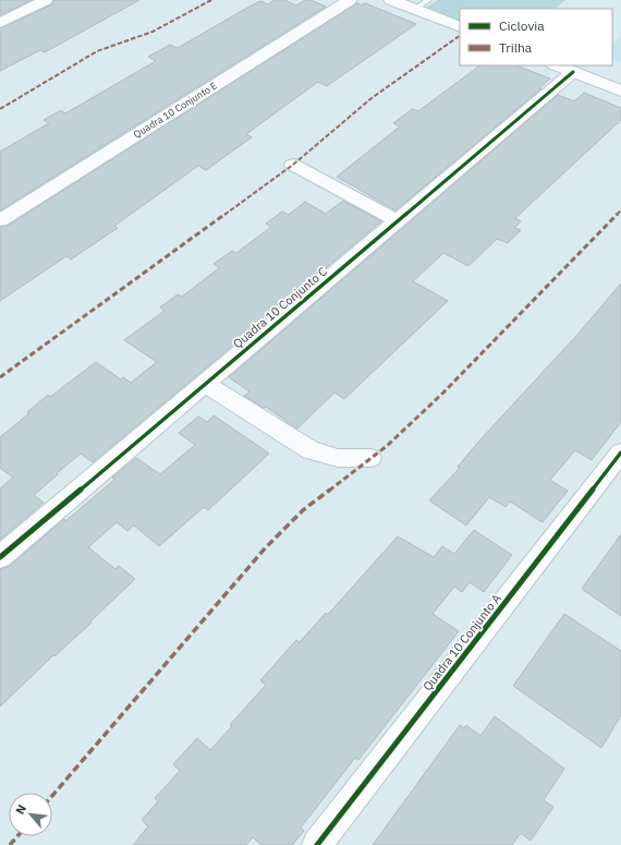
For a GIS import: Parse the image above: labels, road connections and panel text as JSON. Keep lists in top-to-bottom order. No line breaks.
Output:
{"streets":{"street":["Quadra 10 Conjunto E","Quadra 10 Conjunto C","Quadra 10 Conjunto A"]},"legend":["Ciclovia","Trilha"],"north":"top left"}
